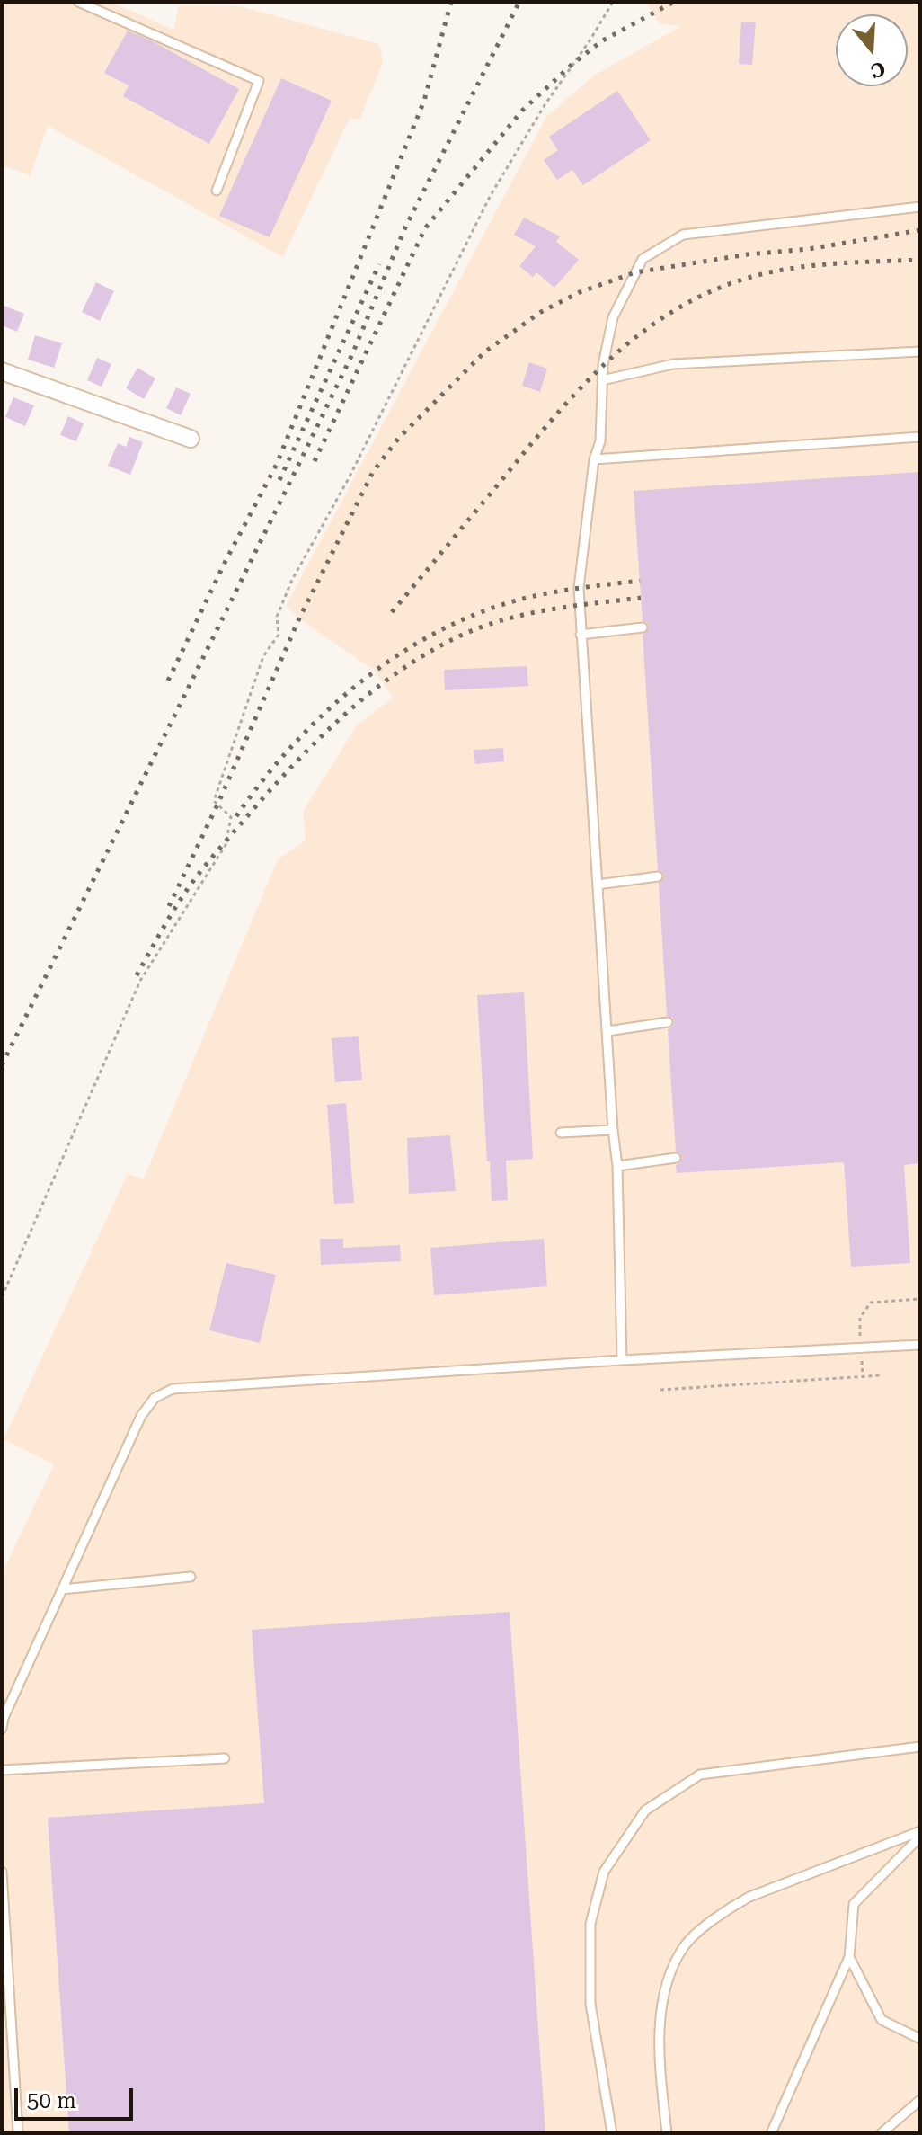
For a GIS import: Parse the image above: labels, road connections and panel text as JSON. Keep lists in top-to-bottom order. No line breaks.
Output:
{"scale_bar":"50 m","north":"bottom"}
